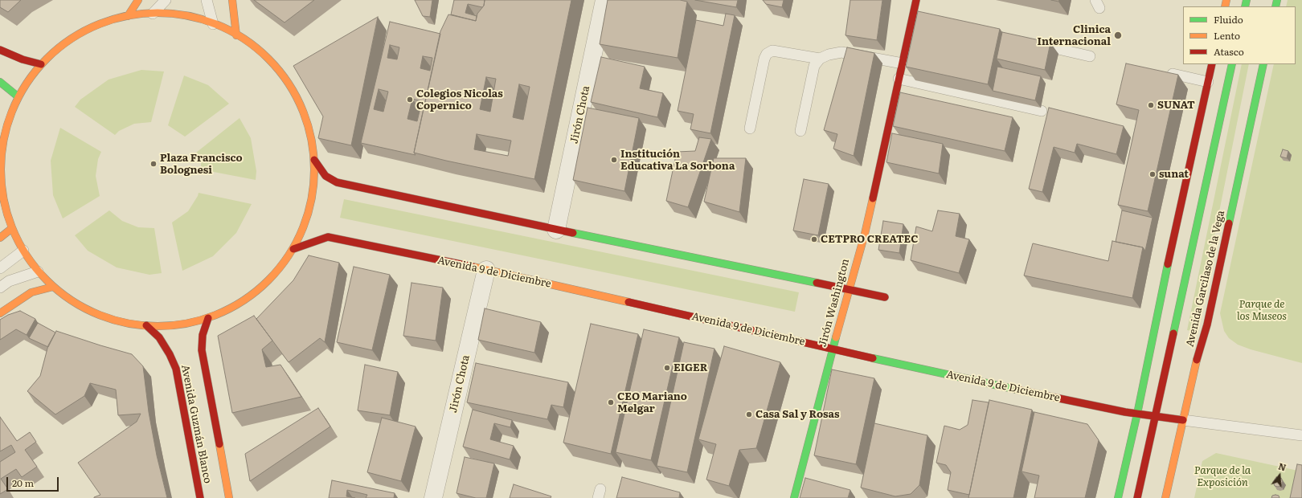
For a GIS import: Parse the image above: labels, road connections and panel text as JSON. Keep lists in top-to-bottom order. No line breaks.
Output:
{"streets":{"main road":["Avenida 9 de Diciembre","Avenida Garcilaso de la Vega","Jirón Washington","Avenida Guzmán Blanco"],"street":["Jirón Chota"]},"crossings":[["Jirón Chota","Avenida 9 de Diciembre"],["Avenida 9 de Diciembre","Avenida Garcilaso de la Vega"],["Avenida 9 de Diciembre","Jirón Washington"]],"parks":["Parque de los Museos","Parque de la Exposición"],"places":["Clinica Internacional","Colegios Nicolas Copernico","SUNAT","Institución Educativa La Sorbona","Plaza Francisco Bolognesi","sunat","CETPRO CREATEC","EIGER","CEO Mariano Melgar","Casa Sal y Rosas"],"legend":["Fluido","Lento","Atasco"],"scale_bar":"20 m","north":"top"}
